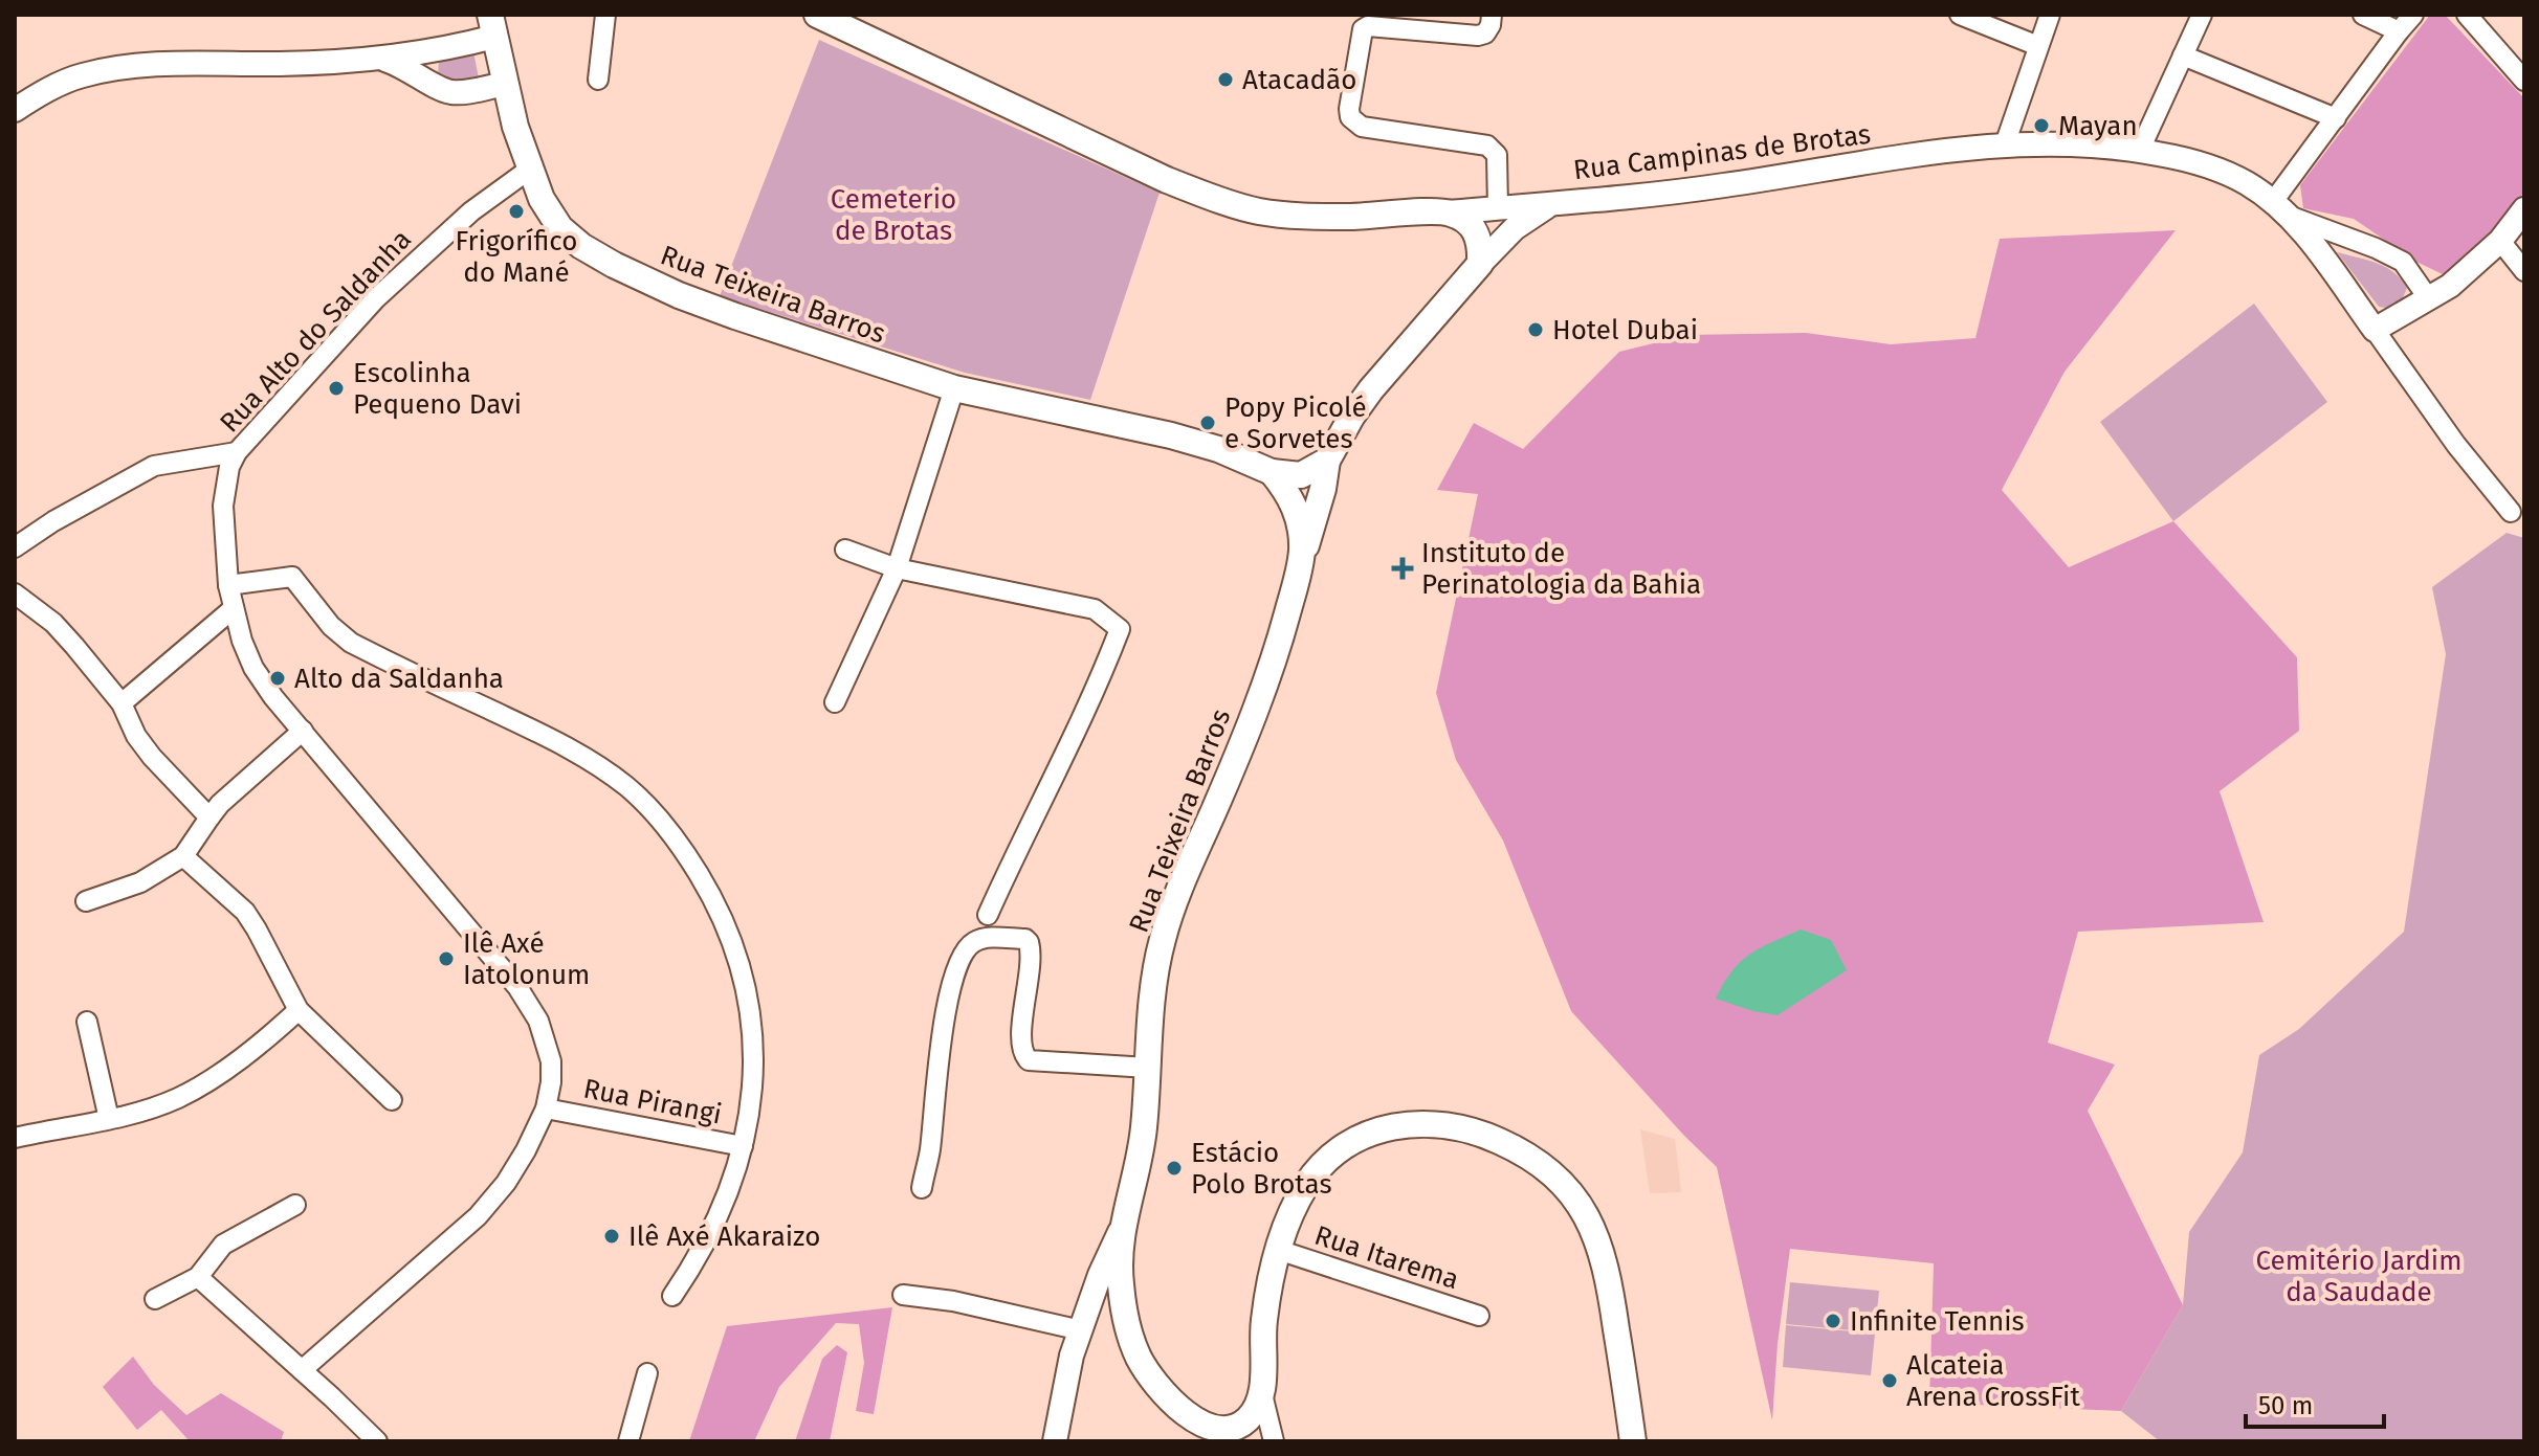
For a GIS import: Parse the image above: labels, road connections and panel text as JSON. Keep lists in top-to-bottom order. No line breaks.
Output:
{"streets":{"main road":["Rua Campinas de Brotas","Rua Teixeira Barros"],"street":["Rua Alto do Saldanha","Rua Pirangi","Rua Itarema"]},"crossings":[["Rua Teixeira Barros","Rua Alto do Saldanha"],["Rua Alto do Saldanha","Rua Pirangi"]],"parks":["Cemeterio de Brotas","Cemitério Jardim da Saudade"],"places":{"other":["Atacadão","Mayan","Frigorífico do Mané","Hotel Dubai","Escolinha Pequeno Davi","Popy Picolé e Sorvetes","Alto da Saldanha","Ilê Axé Iatolonum","Estácio Polo Brotas","Ilê Axé Akaraizo","Infinite Tennis","Alcateia Arena CrossFit"],"health":["Instituto de Perinatologia da Bahia"]},"scale_bar":"50 m"}
